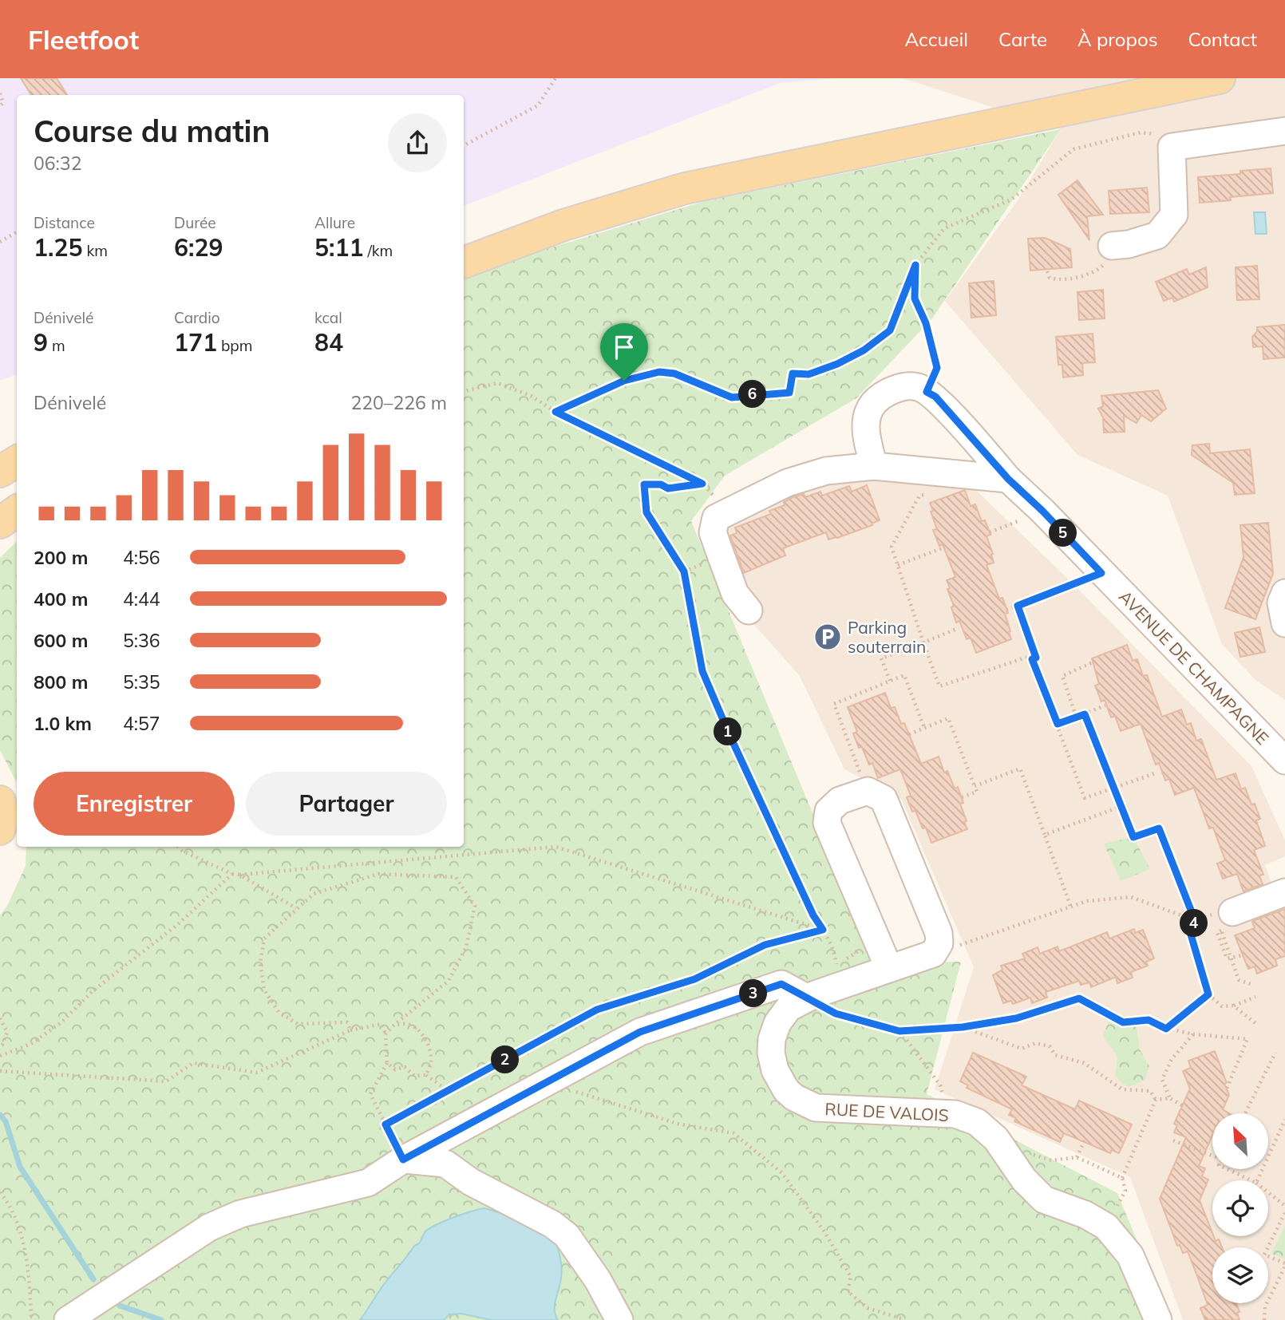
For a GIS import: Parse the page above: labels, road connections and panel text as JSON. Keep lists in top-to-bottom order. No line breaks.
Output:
{"streets":{"street":["AVENUE DE CHAMPAGNE","RUE DE VALOIS"]},"places":{"parking":["Parking souterrain"]},"north":"top left","page":{"header":"Fleetfoot","nav":["Accueil","Carte","À propos","Contact"],"heading":["Course du matin","06:32"],"stats":[["Distance","1.25 km"],["Durée","6:29"],["Allure","5:11 /km"],["Dénivelé","9 m"],["Cardio","171 bpm"],["kcal","84"]],"pins":["6","5","1","4","3","2"],"chart":["Dénivelé","220–226 m"],"list":[{"name":"200 m","note":"4:56"},{"name":"400 m","note":"4:44"},{"name":"600 m","note":"5:36"},{"name":"800 m","note":"5:35"},{"name":"1.0 km","note":"4:57"}],"buttons":["Enregistrer","Partager"]}}
